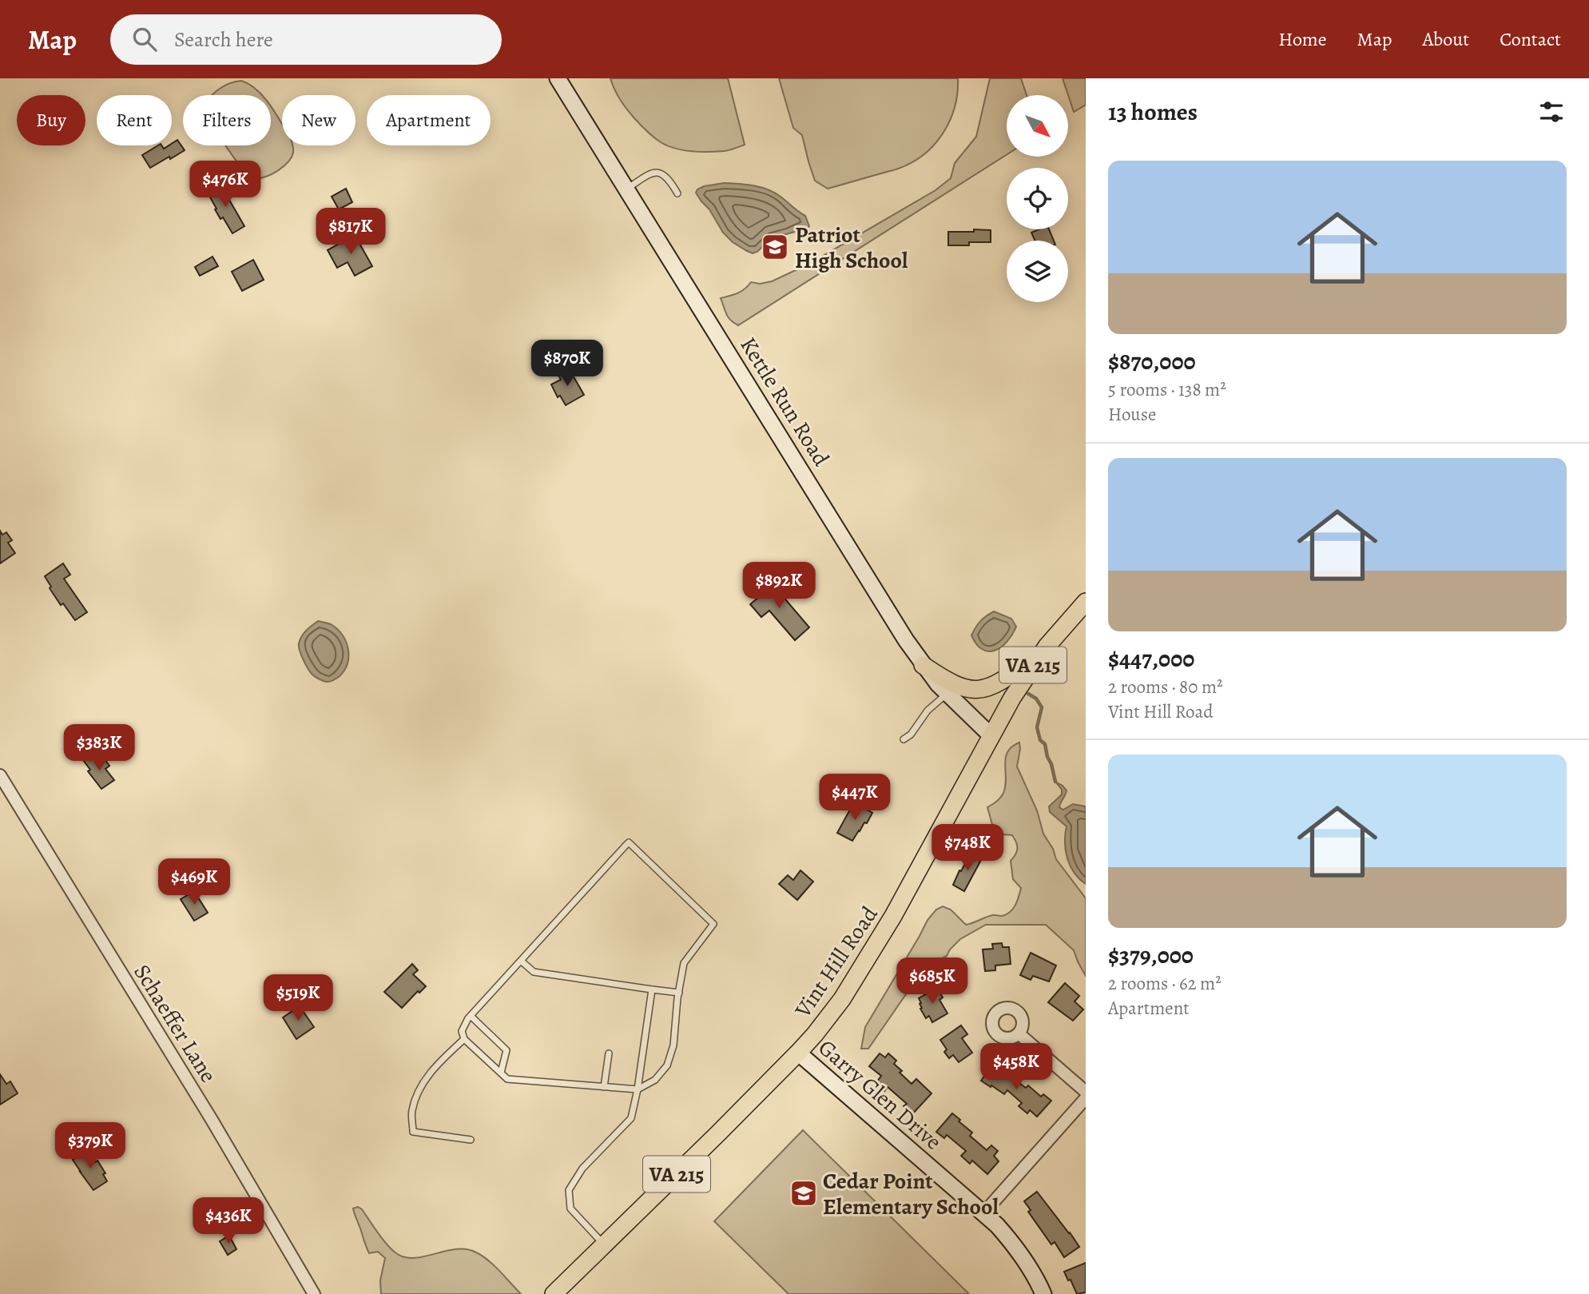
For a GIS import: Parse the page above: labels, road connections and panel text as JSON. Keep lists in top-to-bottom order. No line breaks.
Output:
{"streets":{"main road":["VA 215","Vint Hill Road"],"street":["Kettle Run Road","Schaeffer Lane","Garry Glen Drive"]},"crossings":[["Kettle Run Road","Vint Hill Road"],["Vint Hill Road","Garry Glen Drive"]],"places":{"school or university":["Patriot High School","Cedar Point Elementary School"]},"north":"bottom right","page":{"header":"Map","search":"Search here","nav":["Home","Map","About","Contact"],"heading":"13 homes","chip":["Buy","Rent","Filters","New","Apartment"],"list":[{"name":"$870,000","note":"5 rooms · 138 m² · House"},{"name":"$447,000","note":"2 rooms · 80 m² · Vint Hill Road"},{"name":"$379,000","note":"2 rooms · 62 m² · Apartment"}],"price":["$476K","$817K","$870K","$892K","$383K","$447K","$748K","$469K","$685K","$519K","$458K","$379K","$436K"]}}
